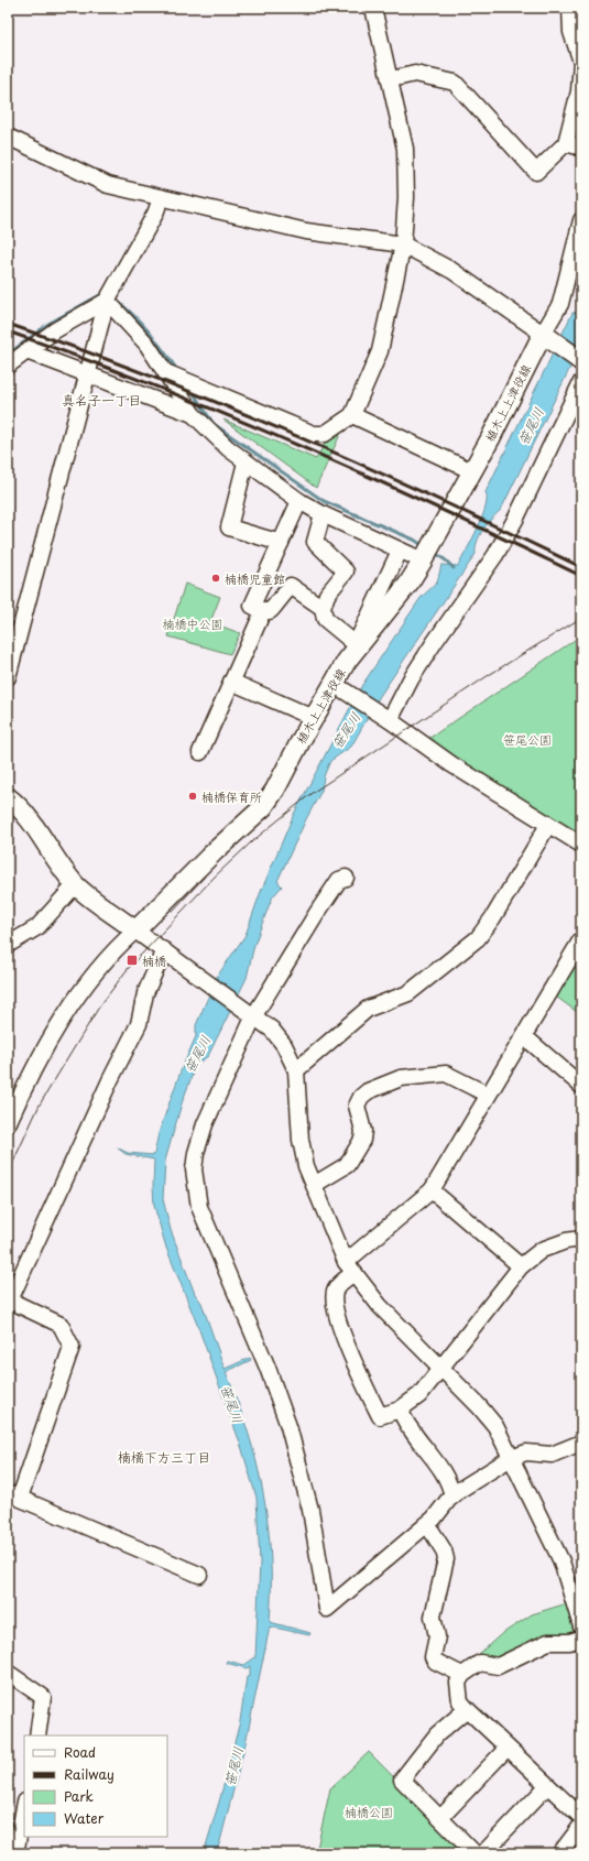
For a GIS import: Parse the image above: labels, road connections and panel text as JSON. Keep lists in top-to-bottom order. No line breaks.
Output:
{"streets":{"main road":["植木上上津役線"]},"districts":["真名子一丁目","楠橋下方三丁目"],"water":["笹尾川"],"parks":["楠橋中公園","笹尾公園","楠橋公園"],"places":{"other":["楠橋児童館","楠橋保育所"],"transit":["楠橋"]},"legend":["Road","Railway","Park","Water"]}
